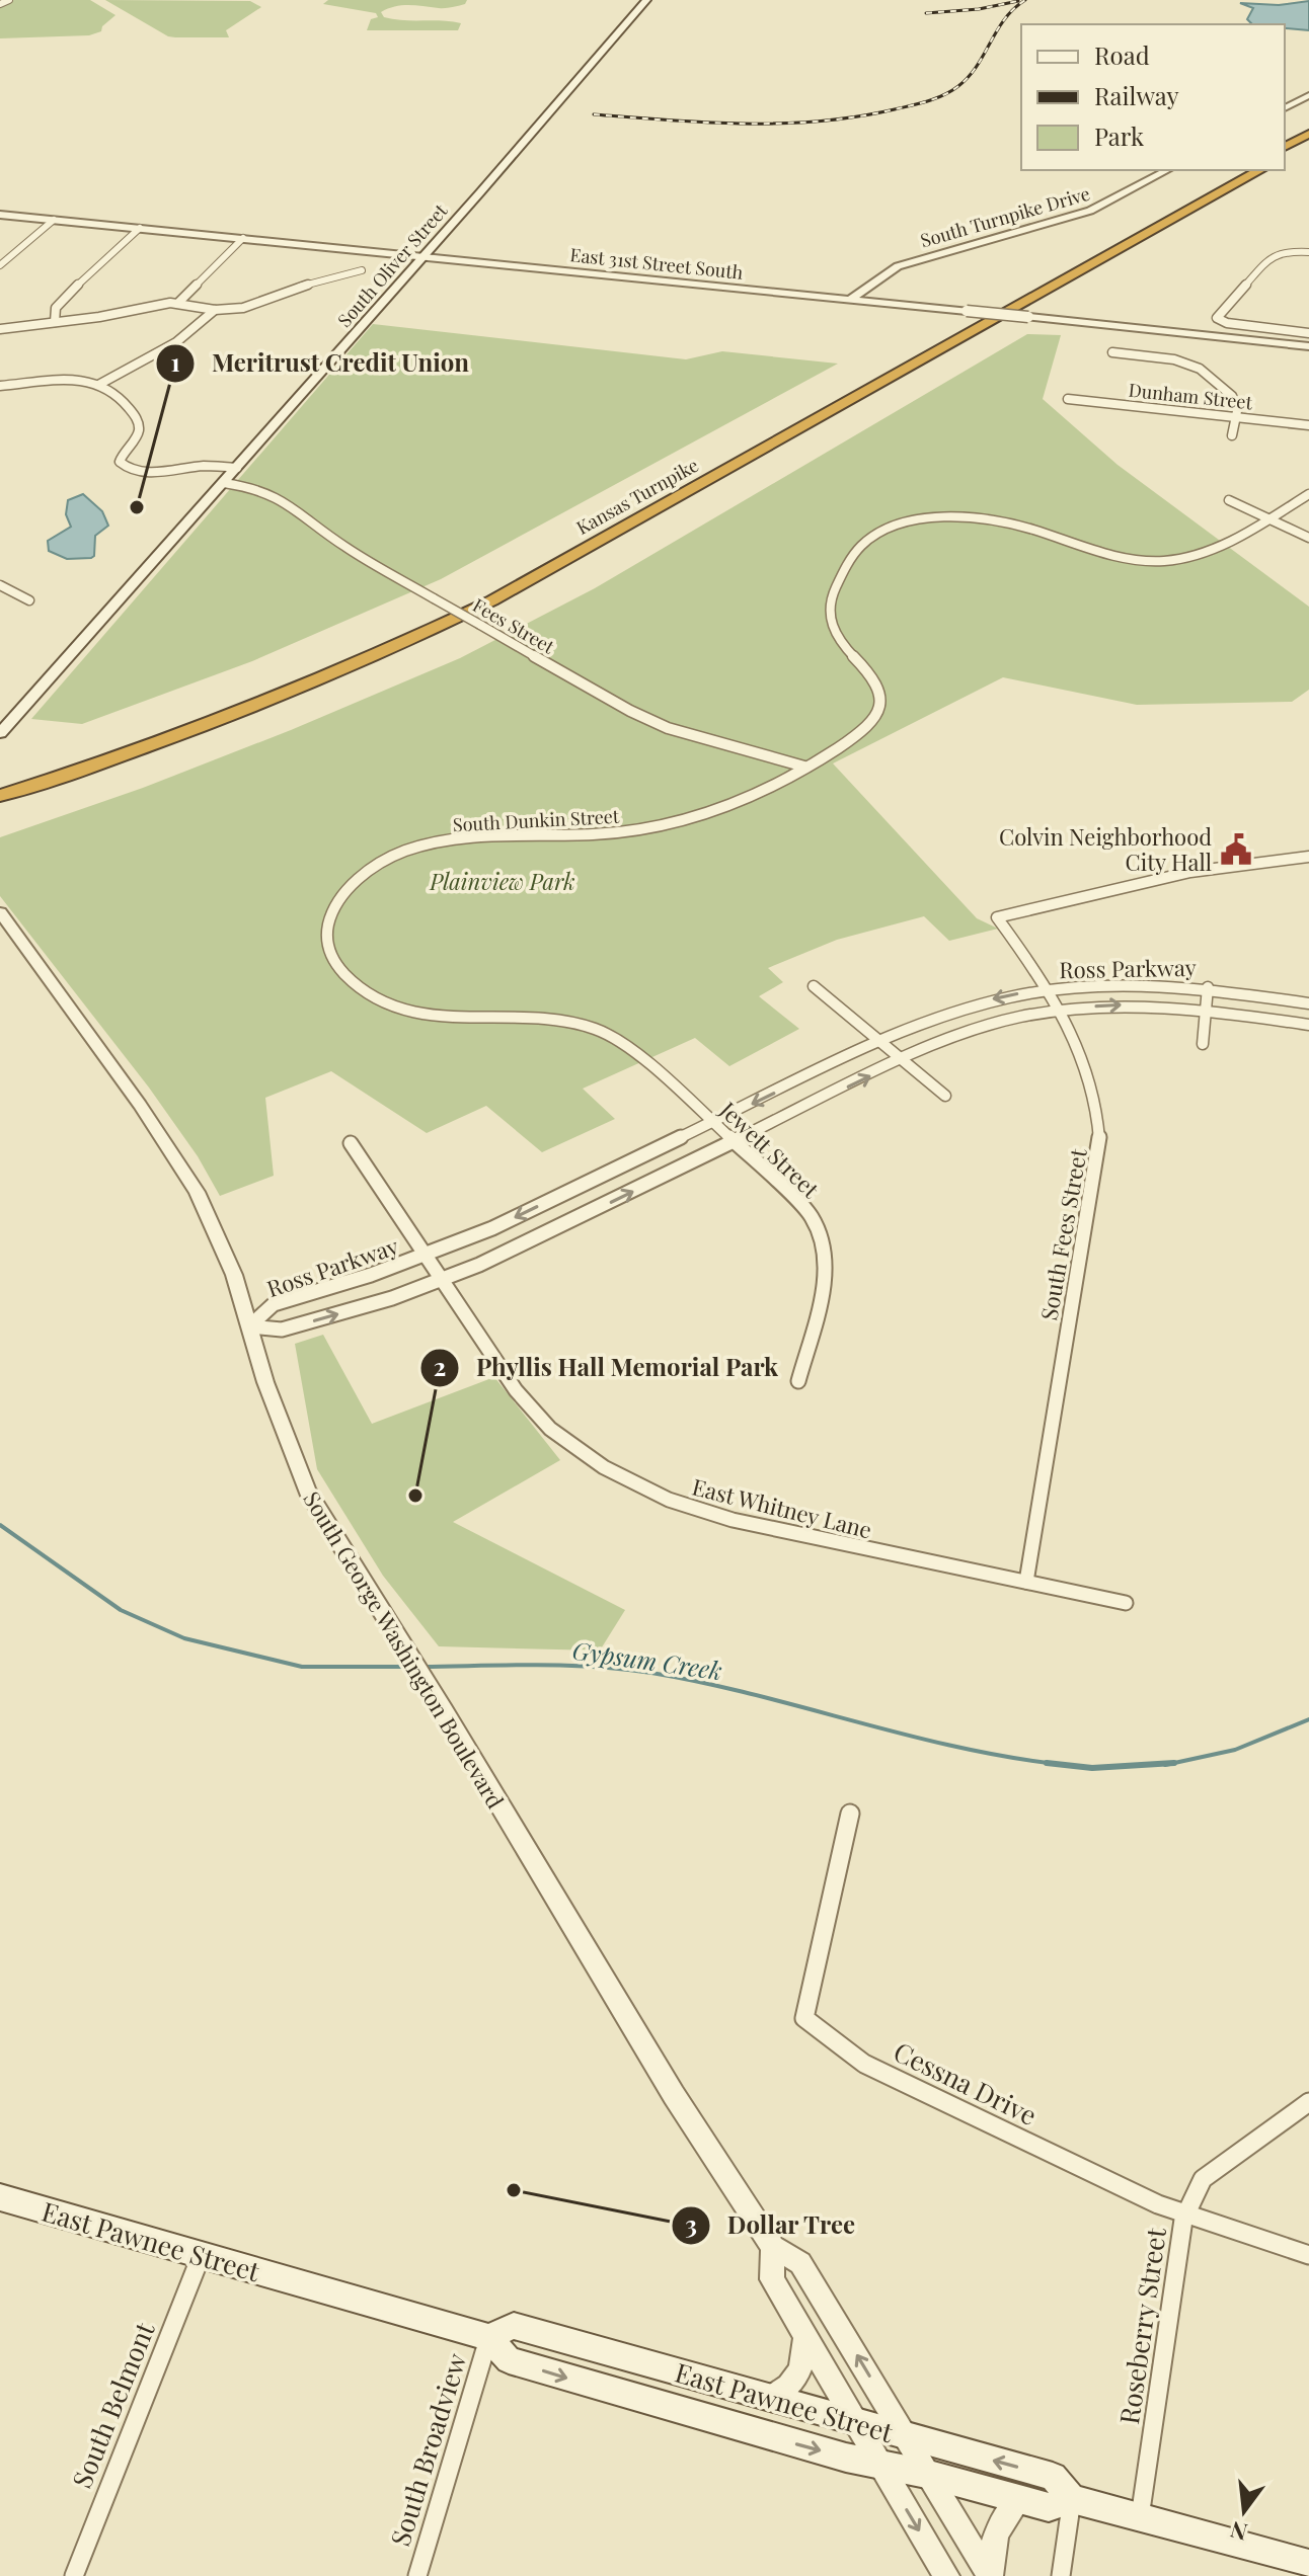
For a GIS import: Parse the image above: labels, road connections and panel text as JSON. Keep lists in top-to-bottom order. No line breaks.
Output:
{"streets":{"highway":["Kansas Turnpike"],"main road":["South Oliver Street","East Pawnee Street"],"street":["South Turnpike Drive","East 31st Street South","Dunham Street","Fees Street","South Dunkin Street","Ross Parkway","Jewett Street","South Fees Street","East Whitney Lane","South George Washington Boulevard","Cessna Drive","Roseberry Street","South Belmont","South Broadview"]},"crossings":[["South Turnpike Drive","East 31st Street South"],["East 31st Street South","South Oliver Street"],["South Oliver Street","Fees Street"],["Fees Street","South Dunkin Street"],["South Dunkin Street","Jewett Street"],["Ross Parkway","Jewett Street"],["Ross Parkway","South Fees Street"],["Ross Parkway","East Whitney Lane"],["Ross Parkway","South George Washington Boulevard"],["South Fees Street","East Whitney Lane"],["South George Washington Boulevard","East Pawnee Street"],["Cessna Drive","Roseberry Street"],["East Pawnee Street","Roseberry Street"],["East Pawnee Street","South Belmont"],["East Pawnee Street","South Broadview"]],"water":["Gypsum Creek"],"parks":["Plainview Park"],"places":{"other":["Meritrust Credit Union","Phyllis Hall Memorial Park","Dollar Tree"],"public building":["Colvin Neighborhood City Hall"]},"legend":["Road","Railway","Park"],"north":"bottom"}
